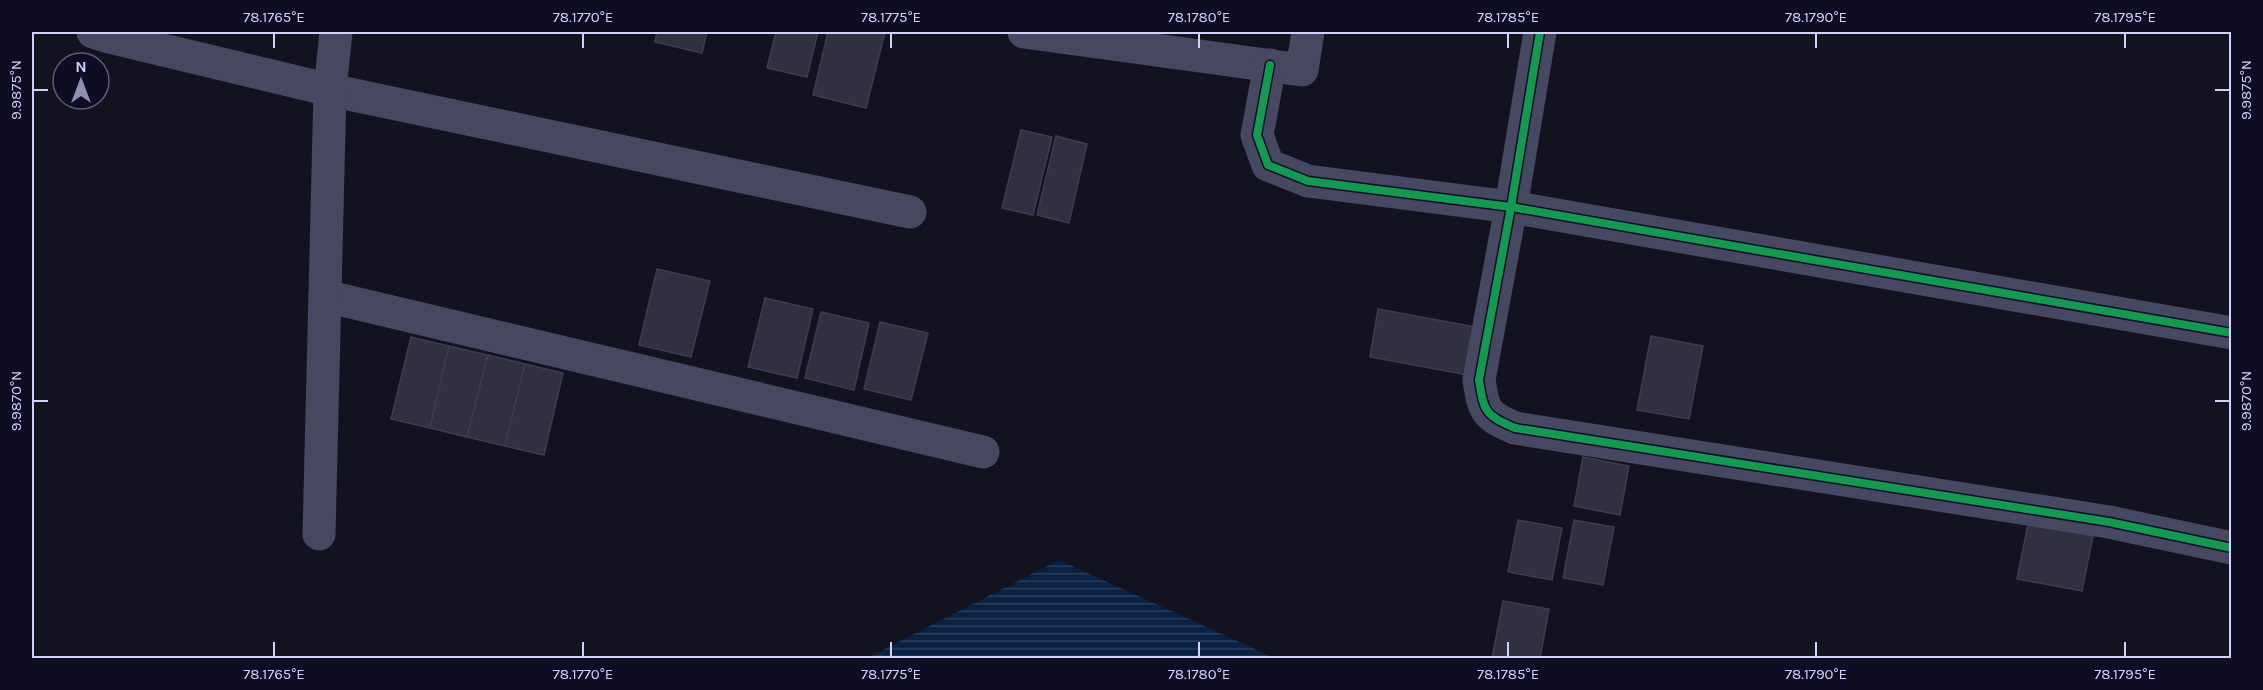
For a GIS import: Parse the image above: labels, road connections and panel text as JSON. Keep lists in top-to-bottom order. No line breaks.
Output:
{"north":"top","coordinates":["78.1765°E","78.1770°E","78.1775°E","78.1780°E","78.1785°E","78.1790°E","78.1795°E","9.9875°N","9.9870°N"]}
